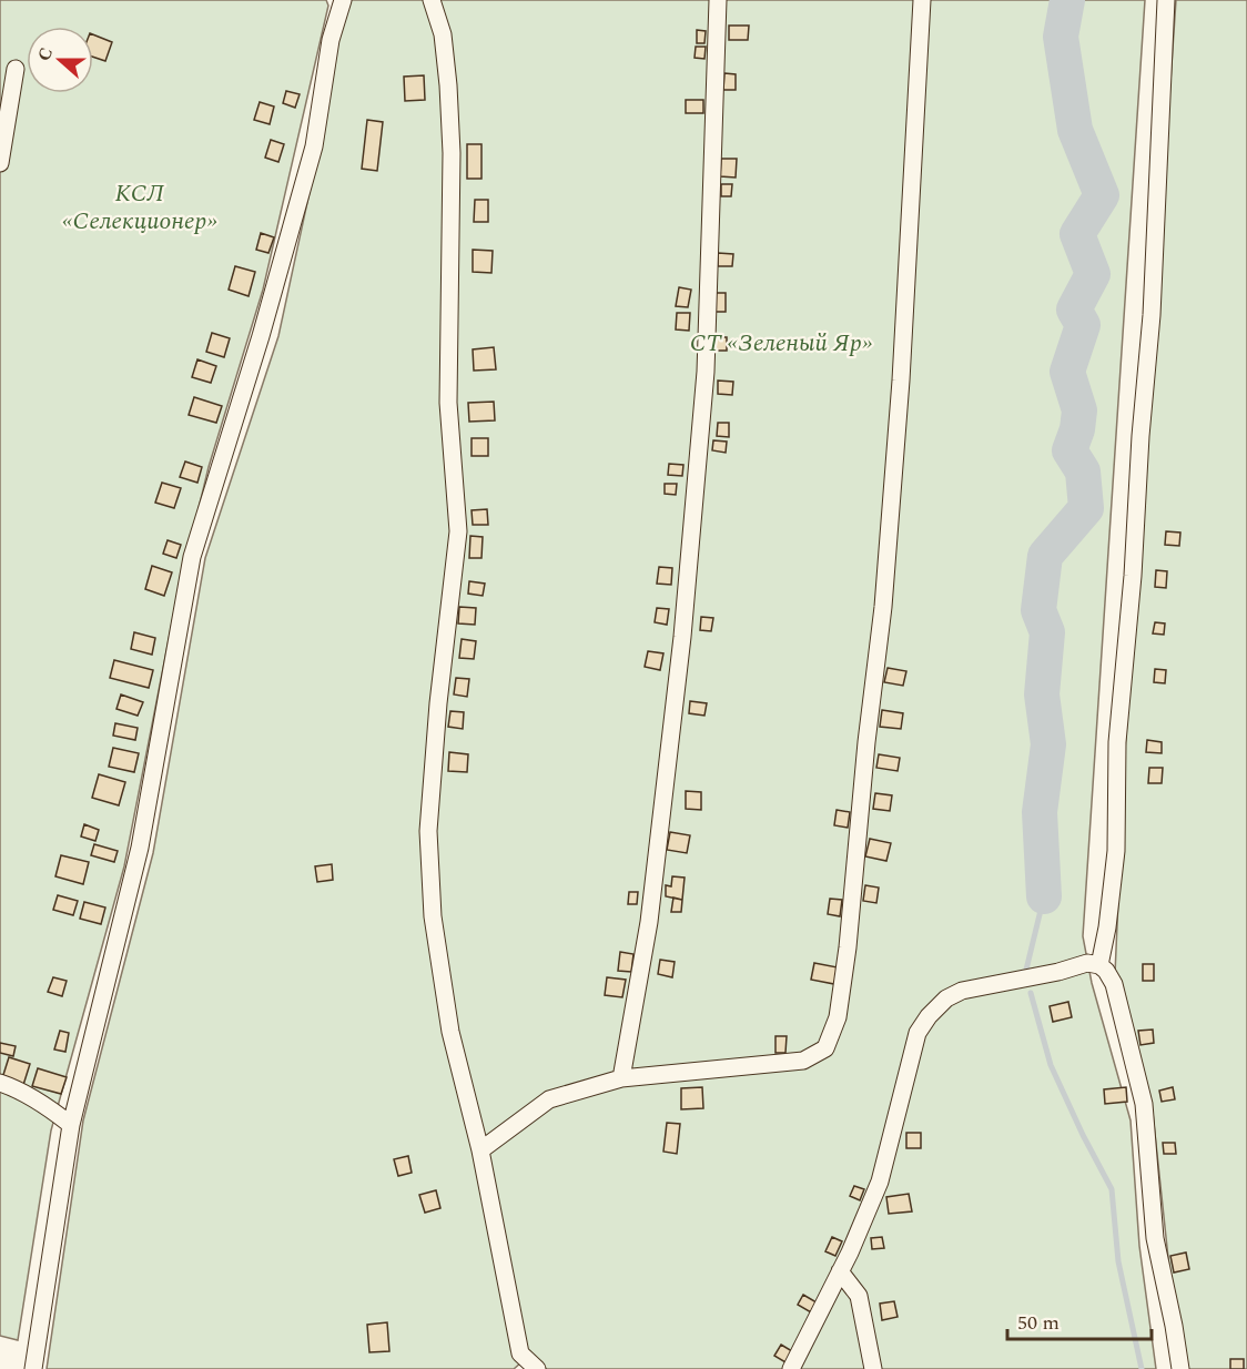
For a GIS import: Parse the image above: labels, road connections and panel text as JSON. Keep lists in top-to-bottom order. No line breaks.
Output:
{"parks":["КСЛ «Селекционер»","СТ «Зеленый Яр»"],"scale_bar":"50 m","north":"left"}
